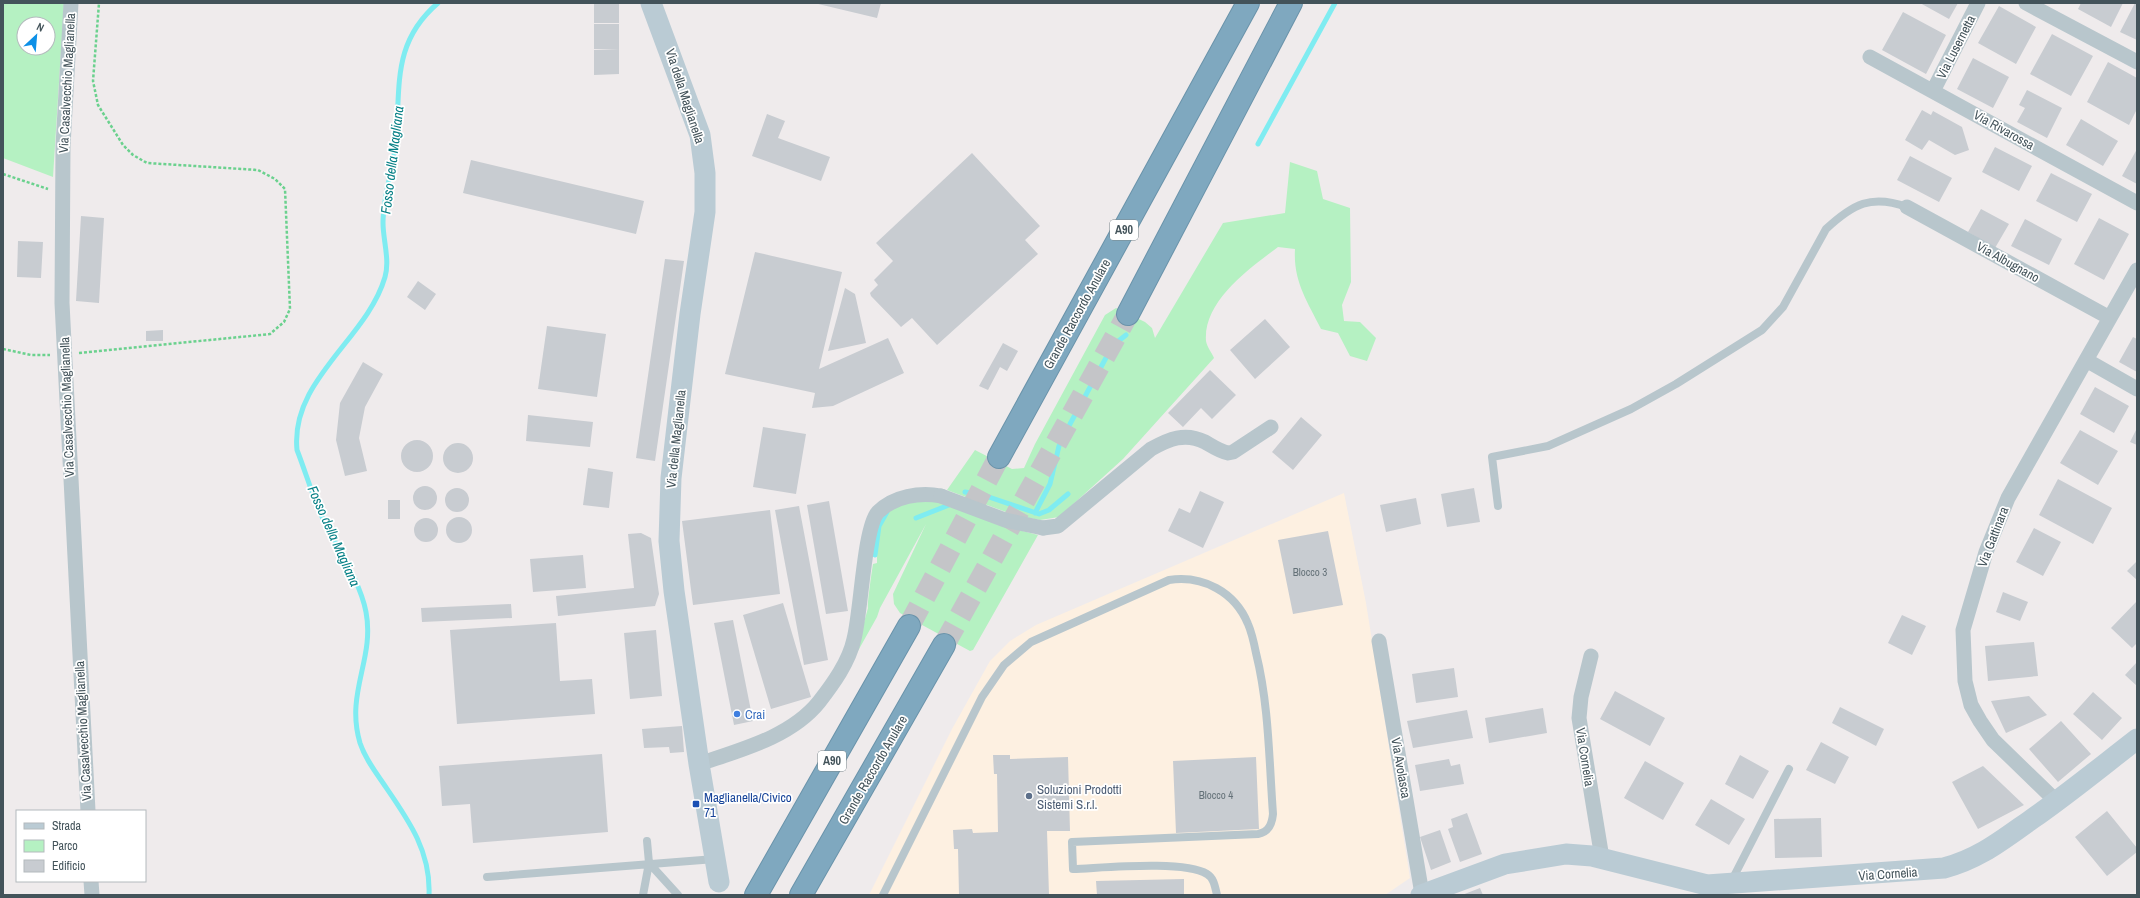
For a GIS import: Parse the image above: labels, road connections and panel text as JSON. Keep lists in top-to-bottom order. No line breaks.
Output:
{"streets":{"highway":["A90","Grande Raccordo Anulare"],"street":["Via Lusernetta","Via Casalvecchio Maglianella","Via della Maglianella","Via Rivarossa","Via Albugnano","Via Gattinara","Via Cornelia","Via Avolasca"]},"crossings":[["Via Lusernetta","Via Rivarossa"],["Via Albugnano","Via Gattinara"],["Via Gattinara","Via Cornelia"],["Via Cornelia","Via Avolasca"]],"water":["Fosso della Magliana"],"places":{"other":["Crai","Soluzioni Prodotti Sistemi S.r.l."],"transit":["Maglianella/Civico 71"]},"house_numbers":["Blocco 3","Blocco 4"],"legend":["Strada","Parco","Edificio"],"north":"top right"}
